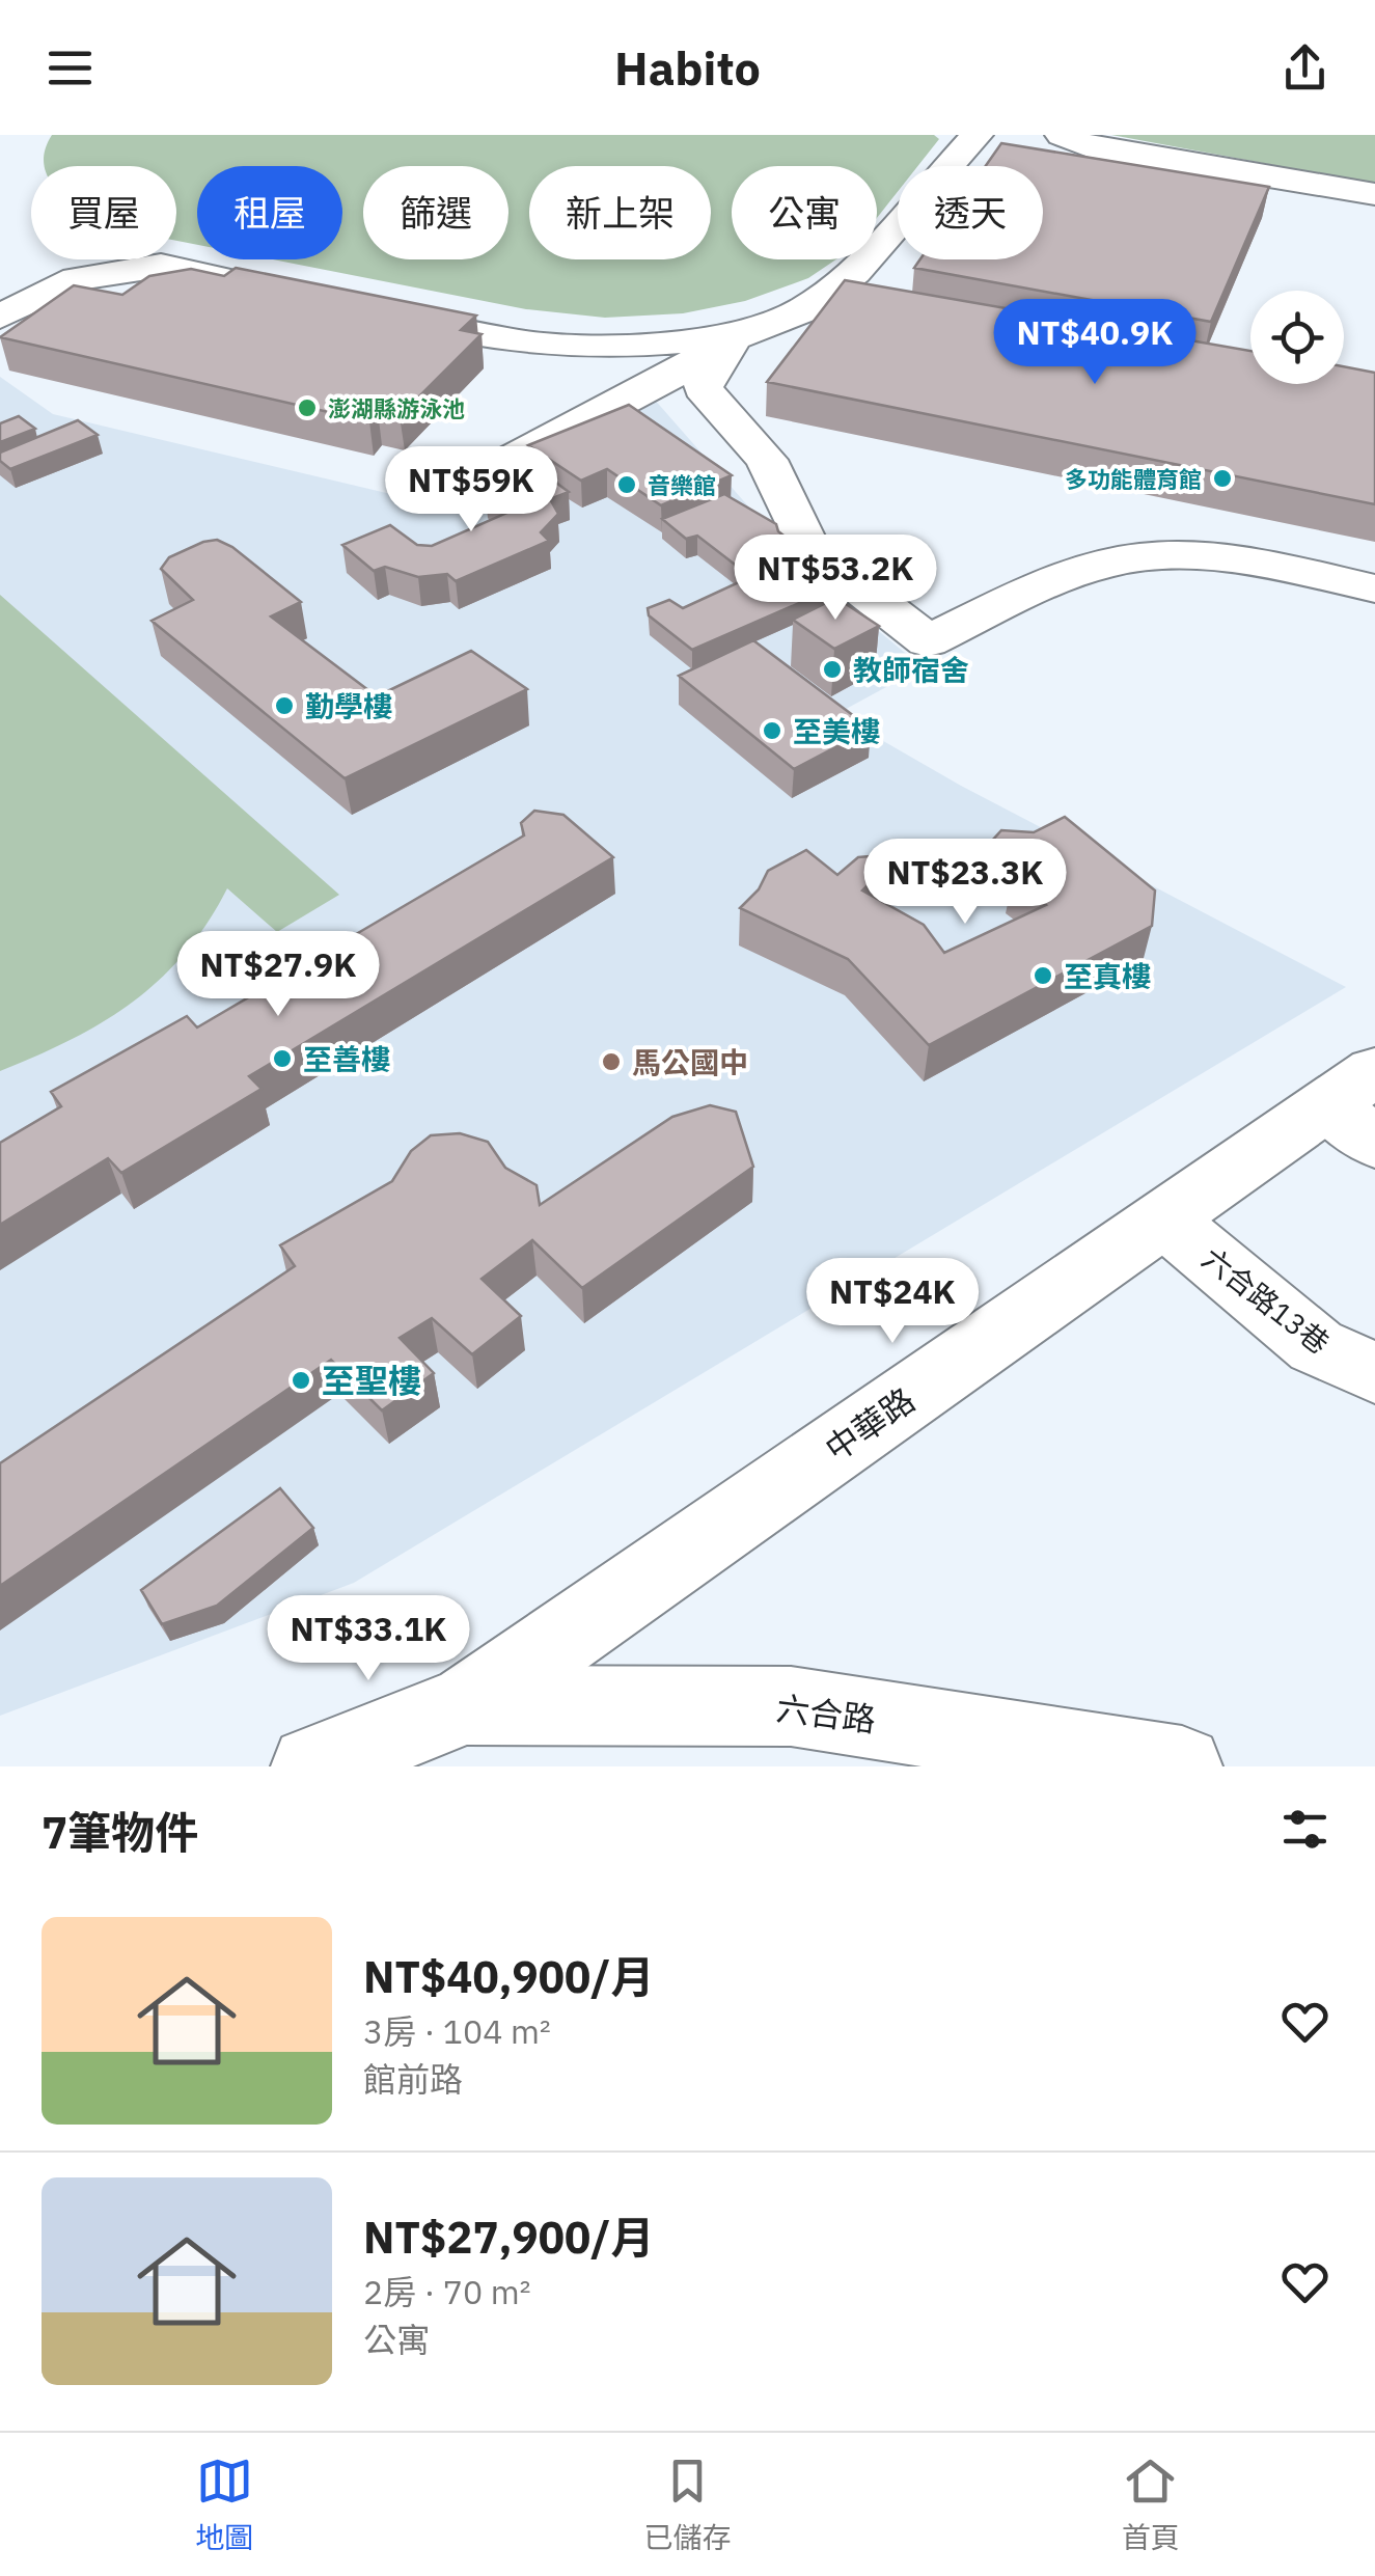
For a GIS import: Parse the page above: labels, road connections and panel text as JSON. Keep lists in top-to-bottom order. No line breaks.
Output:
{"streets":{"main road":["六合路13巷","中華路","六合路"]},"crossings":[["六合路13巷","中華路"],["中華路","六合路"]],"places":["澎湖縣游泳池","多功能體育館","音樂館","教師宿舍","勤學樓","至美樓","至真樓","至善樓","馬公國中","至聖樓"],"page":{"header":"Habito","chip":["買屋","租屋","篩選","新上架","公寓","透天"],"price":["NT$40.9K","NT$59K","NT$53.2K","NT$23.3K","NT$27.9K","NT$24K","NT$33.1K"],"heading":"7筆物件","list":[{"name":"NT$40,900/月","note":"3房 · 104 m² · 館前路"},{"name":"NT$27,900/月","note":"2房 · 70 m² · 公寓"}],"tabs":["地圖","已儲存","首頁"]}}
